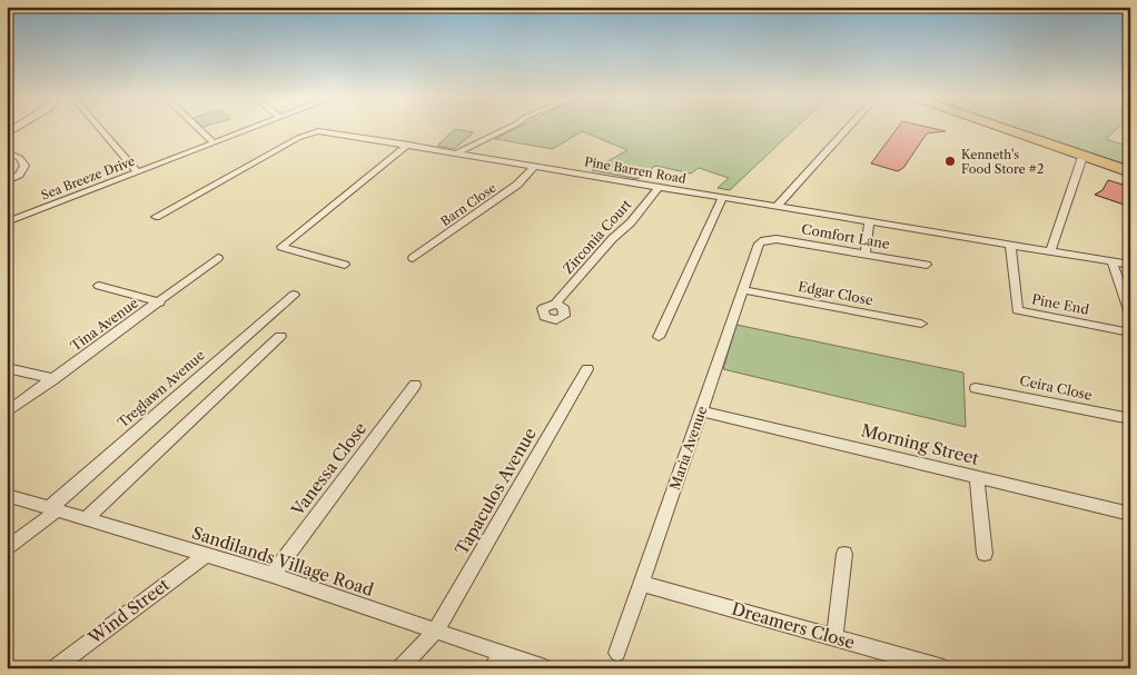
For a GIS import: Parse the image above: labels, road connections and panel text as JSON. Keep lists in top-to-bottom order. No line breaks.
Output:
{"streets":{"street":["Pine Barren Road","Sea Breeze Drive","Barn Close","Zirconia Court","Comfort Lane","Edgar Close","Pine End","Tina Avenue","Ceira Close","Treglawn Avenue","Morning Street","Maria Avenue","Vanessa Close","Tapaculos Avenue","Sandilands Village Road","Wind Street","Dreamers Close"]},"crossings":[["Pine Barren Road","Barn Close"],["Pine Barren Road","Zirconia Court"],["Pine Barren Road","Pine End"],["Comfort Lane","Maria Avenue"],["Edgar Close","Maria Avenue"],["Treglawn Avenue","Sandilands Village Road"],["Morning Street","Maria Avenue"],["Maria Avenue","Dreamers Close"],["Vanessa Close","Sandilands Village Road"],["Tapaculos Avenue","Sandilands Village Road"],["Sandilands Village Road","Wind Street"]],"places":["Kenneth's Food Store #2"]}
